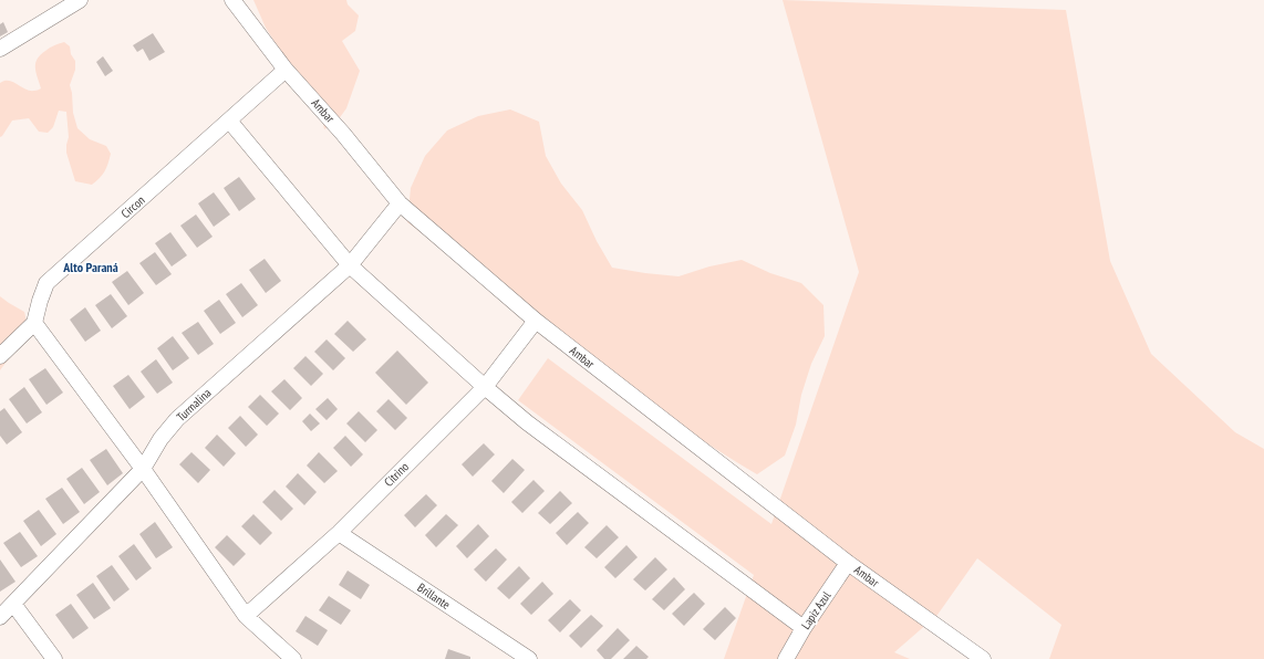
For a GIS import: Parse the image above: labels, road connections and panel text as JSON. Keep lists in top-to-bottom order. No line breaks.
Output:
{"streets":{"street":["Ambar","Circon","Turmalina","Citrino","Brillante","Lapiz Azul"]},"crossings":[["Ambar","Circon"],["Ambar","Turmalina"],["Ambar","Citrino"],["Ambar","Lapiz Azul"],["Citrino","Brillante"]],"districts":["Alto Paraná"]}
